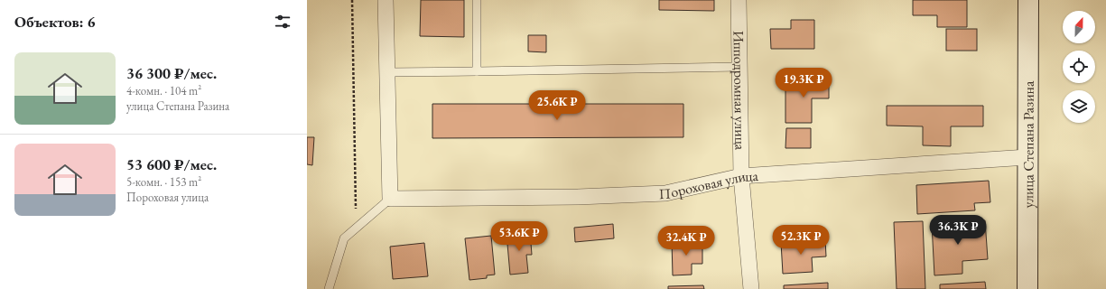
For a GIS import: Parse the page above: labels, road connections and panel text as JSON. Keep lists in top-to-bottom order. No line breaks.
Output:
{"streets":{"main road":["улица Степана Разина"],"street":["Ипподромная улица","Пороховая улица"]},"crossings":[["Ипподромная улица","Пороховая улица"],["улица Степана Разина","Пороховая улица"]],"north":"top","page":{"heading":"Объектов: 6","list":[{"name":"36 300 ₽/мес.","note":"4-комн. · 104 m² · улица Степана Разина"},{"name":"53 600 ₽/мес.","note":"5-комн. · 153 m² · Пороховая улица"}],"price":["19.3K ₽","25.6K ₽","36.3K ₽","53.6K ₽","52.3K ₽","32.4K ₽"]}}
